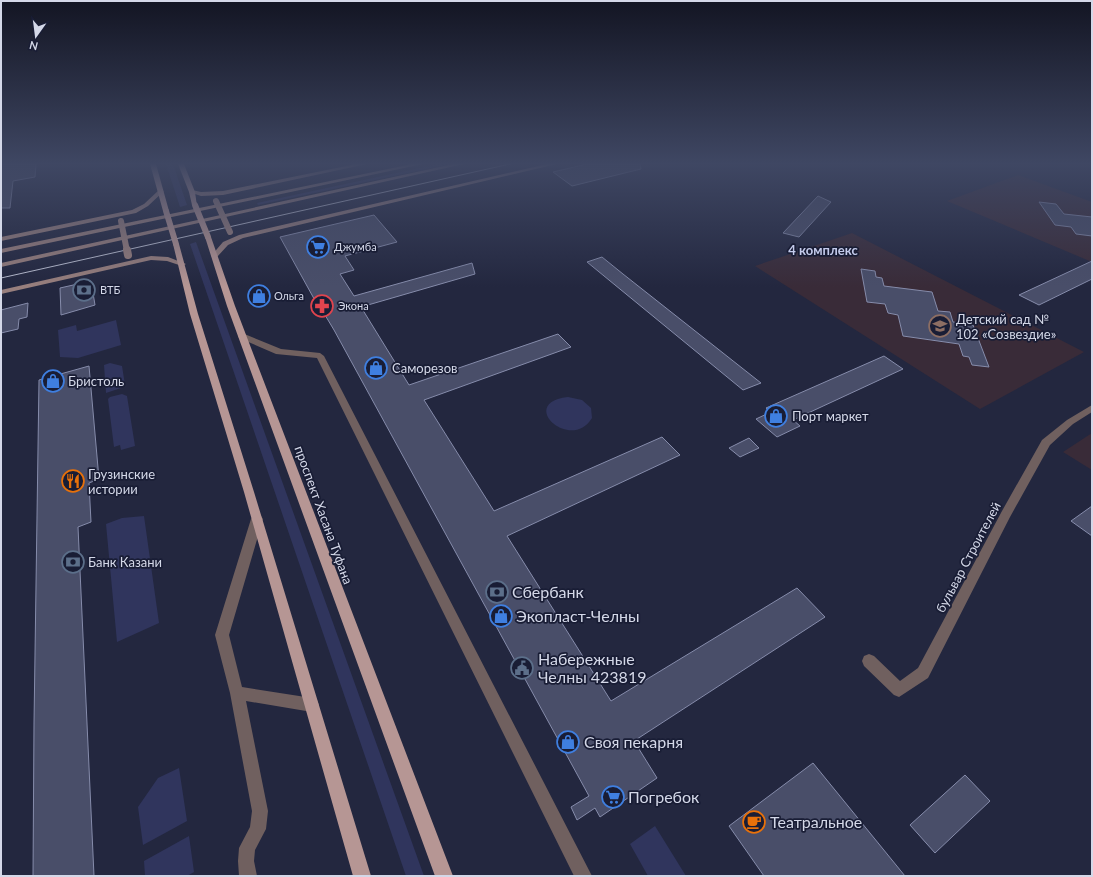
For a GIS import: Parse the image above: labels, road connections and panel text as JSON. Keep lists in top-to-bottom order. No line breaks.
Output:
{"streets":{"main road":["проспект Хасана Туфана"],"street":["бульвар Строителей"]},"districts":["4 комплекс"],"places":{"supermarket":["Джумба","Погребок"],"bank":["ВТБ","Банк Казани","Сбербанк"],"shop":["Ольга","Саморезов","Бристоль","Порт маркет","Экопласт-Челны","Своя пекарня"],"pharmacy":["Экона"],"school or university":["Детский сад № 102 «Созвездие»"],"restaurant":["Грузинские истории"],"public building":["Набережные Челны 423819"],"cafe":["Театральное"]},"north":"bottom"}
